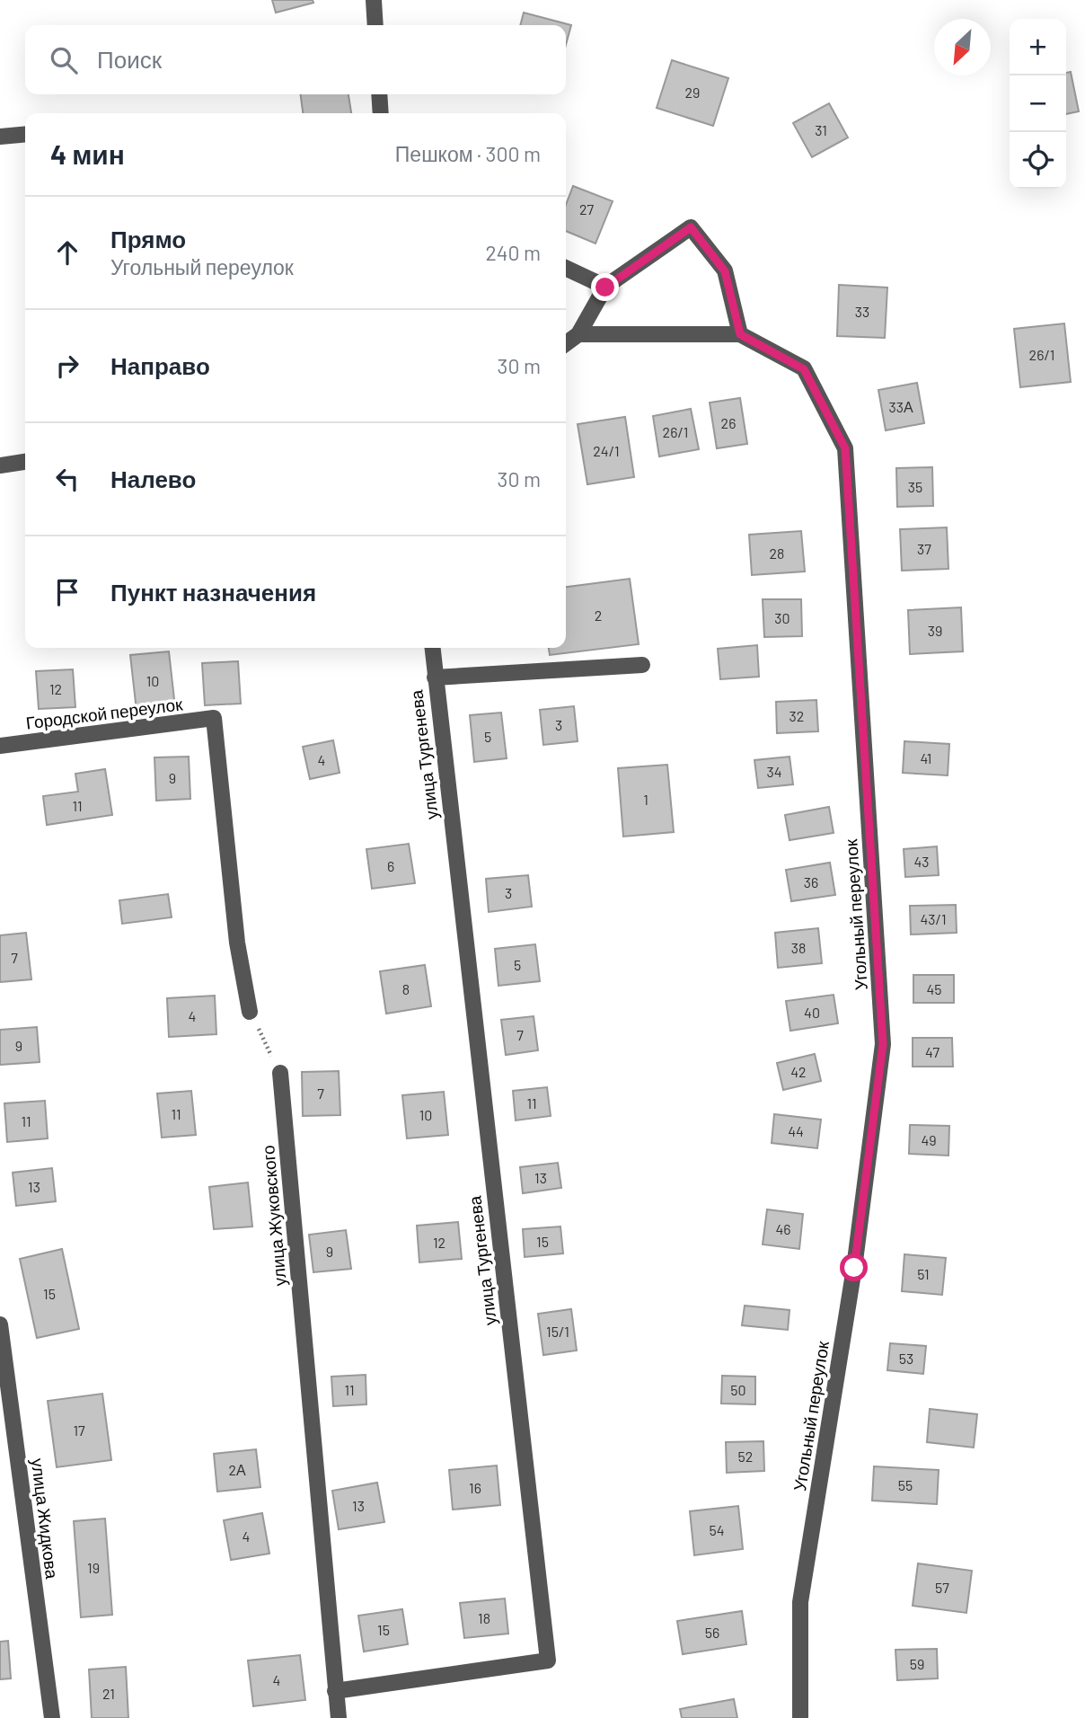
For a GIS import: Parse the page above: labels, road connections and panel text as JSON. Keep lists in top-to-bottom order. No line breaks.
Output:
{"streets":{"street":["Городской переулок","улица Тургенева","Угольный переулок","улица Жуковского","улица Жидкова"]},"crossings":[["улица Тургенева","улица Жуковского"]],"house_numbers":["29","31","27","33","26/1","33А","26","26/1","24/1","35","37","28","2","30","39","10","12","32","3","5","41","4","34","9","1","11","43","6","36","3","43/1","38","7","5","8","45","40","4","7","9","47","42","7","11","11","10","11","44","49","13","13","46","15","12","9","51","15","15/1","53","11","50","17","52","2А","55","16","13","54","4","19","57","18","15","56","59","4","21"],"north":"bottom left","page":{"map_buttons":["+","−"],"search":"Поиск","heading":["4 мин","Пешком · 300 m"],"list":[["Прямо","Угольный переулок","240 m"],["Направо","30 m"],["Налево","30 m"],"Пункт назначения"]}}
